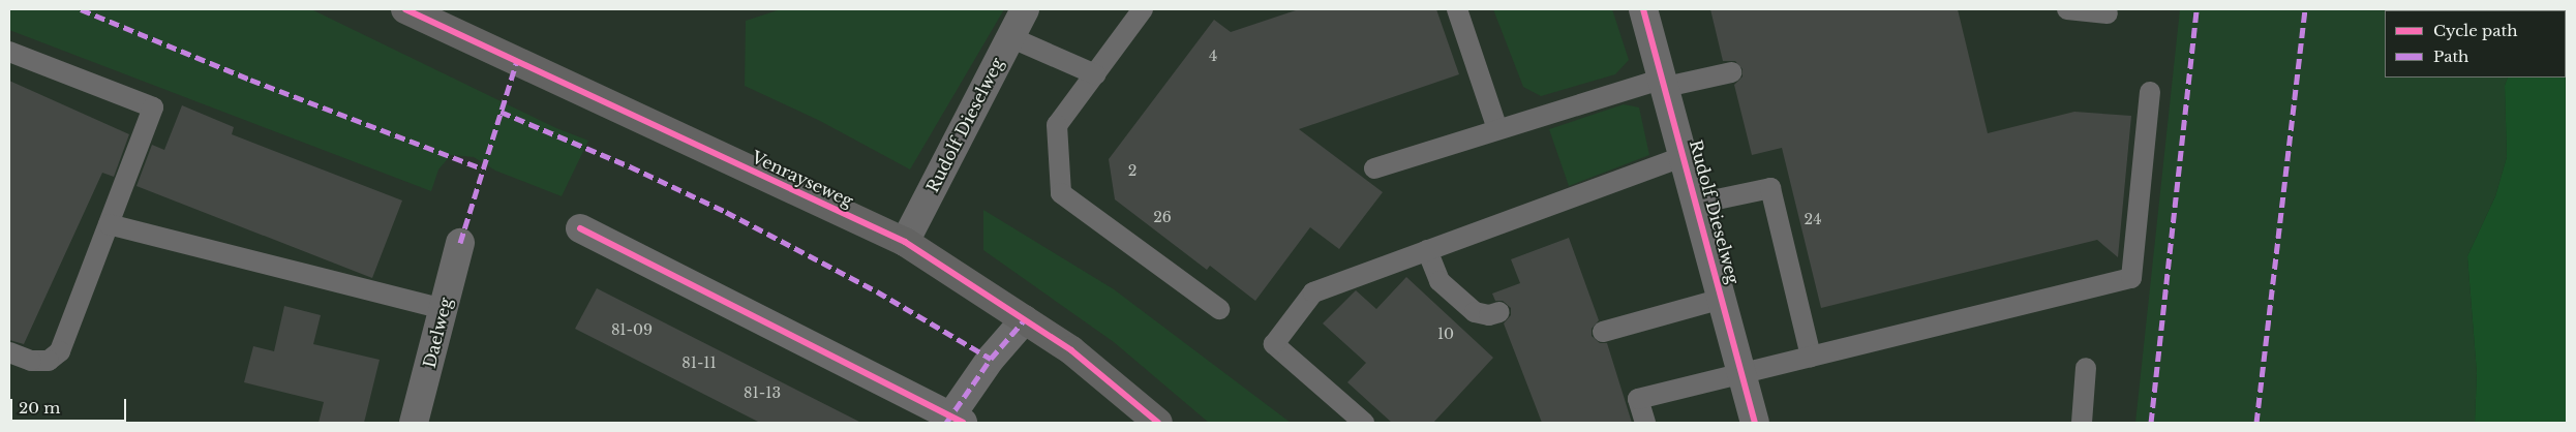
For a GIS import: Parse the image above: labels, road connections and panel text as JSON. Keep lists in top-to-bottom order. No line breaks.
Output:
{"streets":{"street":["Rudolf Dieselweg","Venrayseweg","Daelweg"]},"crossings":[["Rudolf Dieselweg","Venrayseweg"]],"house_numbers":["4","2","26","24","81-09","10","81-11","81-13"],"legend":["Cycle path","Path"],"scale_bar":"20 m"}
